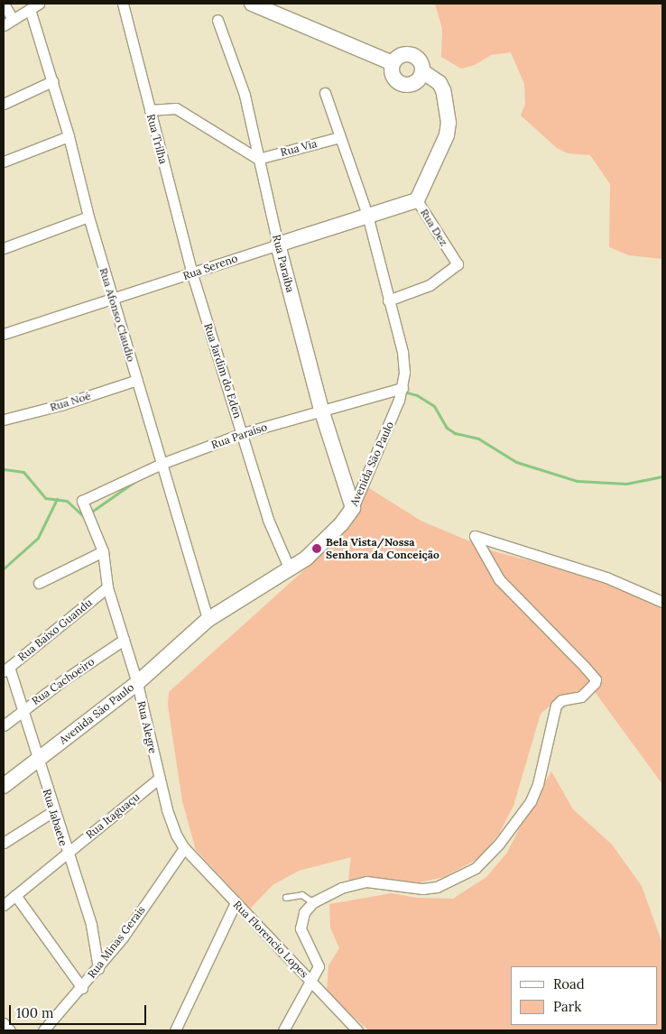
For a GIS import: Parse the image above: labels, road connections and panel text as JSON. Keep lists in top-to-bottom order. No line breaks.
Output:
{"streets":{"street":["Rua Trilha","Rua Via","Rua Dez","Rua Paraíba","Rua Sereno","Rua Afonso Claudio","Rua Jardim do Eden","Rua Noé","Rua Paraíso","Avenida São Paulo","Rua Baixo Guandu","Rua Cachoeiro","Rua Alegre","Rua Itaguaçu","Rua Jabaete","Rua Florencio Lopes","Rua Minas Gerais"]},"crossings":[["Rua Trilha","Rua Sereno"],["Rua Trilha","Rua Jardim do Eden"],["Rua Via","Rua Paraíba"],["Rua Via","Avenida São Paulo"],["Rua Dez","Rua Sereno"],["Rua Dez","Avenida São Paulo"],["Rua Paraíba","Rua Sereno"],["Rua Paraíba","Rua Paraíso"],["Rua Paraíba","Avenida São Paulo"],["Rua Sereno","Rua Afonso Claudio"],["Rua Sereno","Rua Jardim do Eden"],["Rua Sereno","Avenida São Paulo"],["Rua Afonso Claudio","Rua Noé"],["Rua Afonso Claudio","Rua Paraíso"],["Rua Afonso Claudio","Avenida São Paulo"],["Rua Jardim do Eden","Rua Paraíso"],["Rua Jardim do Eden","Avenida São Paulo"],["Rua Paraíso","Avenida São Paulo"],["Rua Paraíso","Rua Alegre"],["Avenida São Paulo","Rua Alegre"],["Avenida São Paulo","Rua Jabaete"],["Rua Baixo Guandu","Rua Alegre"],["Rua Baixo Guandu","Rua Jabaete"],["Rua Cachoeiro","Rua Alegre"],["Rua Cachoeiro","Rua Jabaete"],["Rua Alegre","Rua Itaguaçu"],["Rua Alegre","Rua Florencio Lopes"],["Rua Alegre","Rua Minas Gerais"],["Rua Itaguaçu","Rua Jabaete"],["Rua Jabaete","Rua Minas Gerais"],["Rua Florencio Lopes","Rua Minas Gerais"]],"places":["Bela Vista/Nossa Senhora da Conceição"],"legend":["Road","Park"],"scale_bar":"100 m"}
